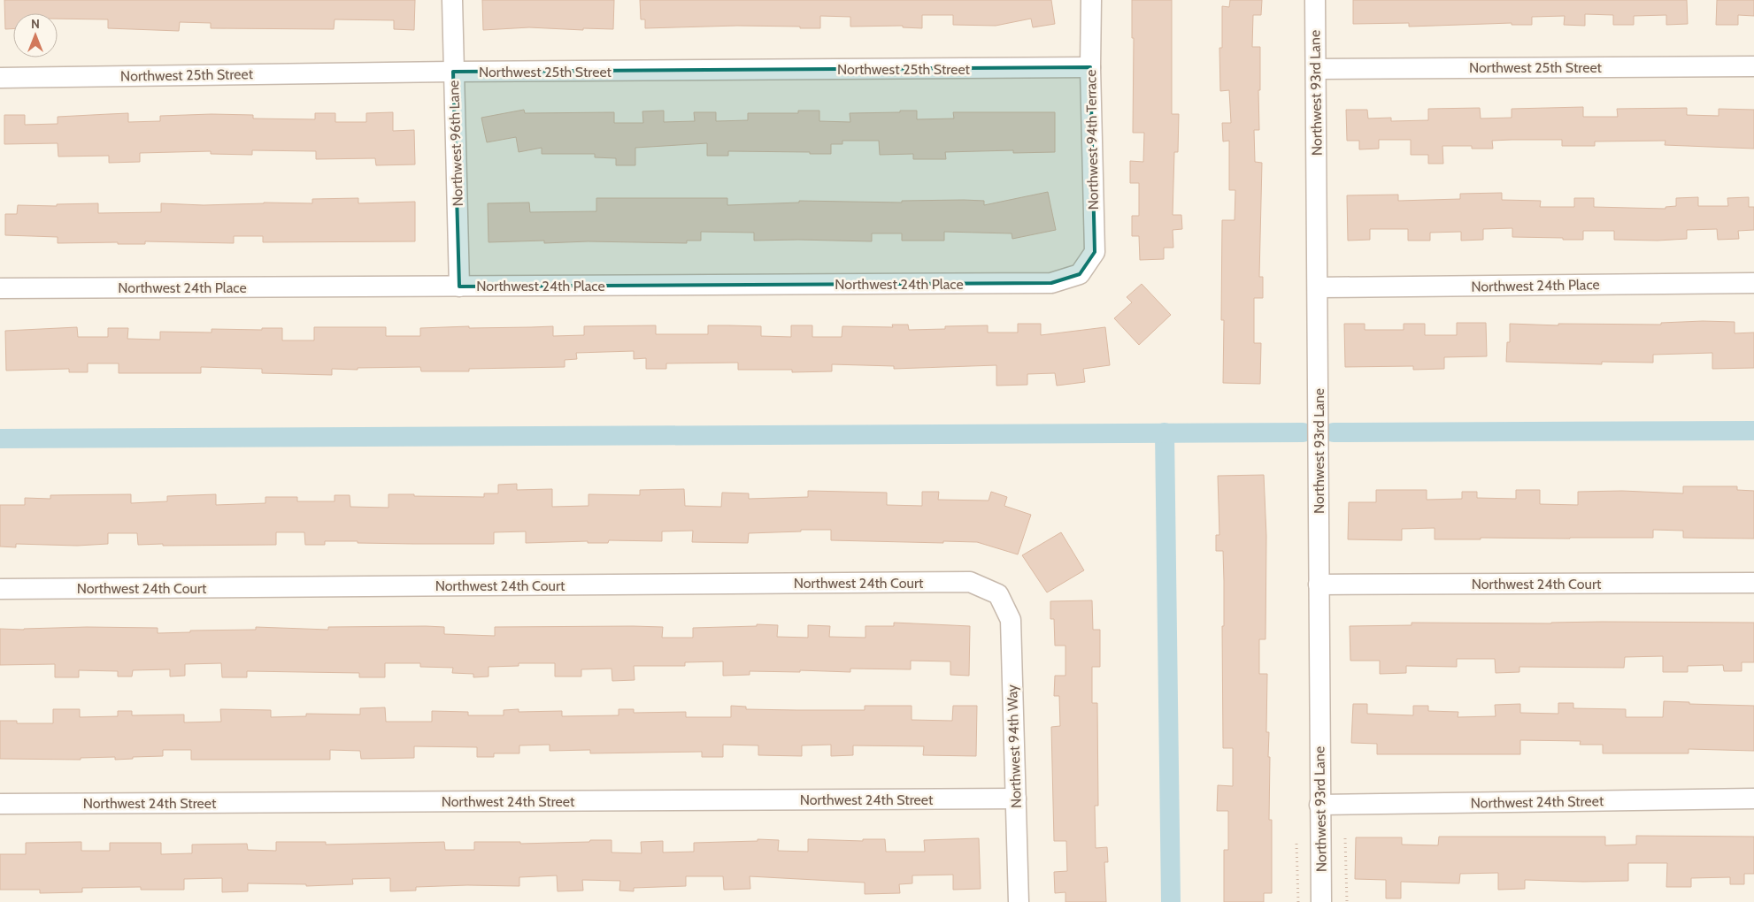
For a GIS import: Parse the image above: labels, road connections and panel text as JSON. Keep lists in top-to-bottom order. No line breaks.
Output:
{"streets":{"street":["Northwest 25th Street","Northwest 93rd Lane","Northwest 94th Terrace","Northwest 96th Lane","Northwest 24th Place","Northwest 24th Court","Northwest 94th Way","Northwest 24th Street"]},"crossings":[["Northwest 25th Street","Northwest 93rd Lane"],["Northwest 25th Street","Northwest 94th Terrace"],["Northwest 25th Street","Northwest 96th Lane"],["Northwest 93rd Lane","Northwest 24th Place"],["Northwest 93rd Lane","Northwest 24th Court"],["Northwest 93rd Lane","Northwest 24th Street"],["Northwest 94th Terrace","Northwest 24th Place"],["Northwest 96th Lane","Northwest 24th Place"],["Northwest 24th Court","Northwest 94th Way"],["Northwest 94th Way","Northwest 24th Street"]],"north":"top"}
